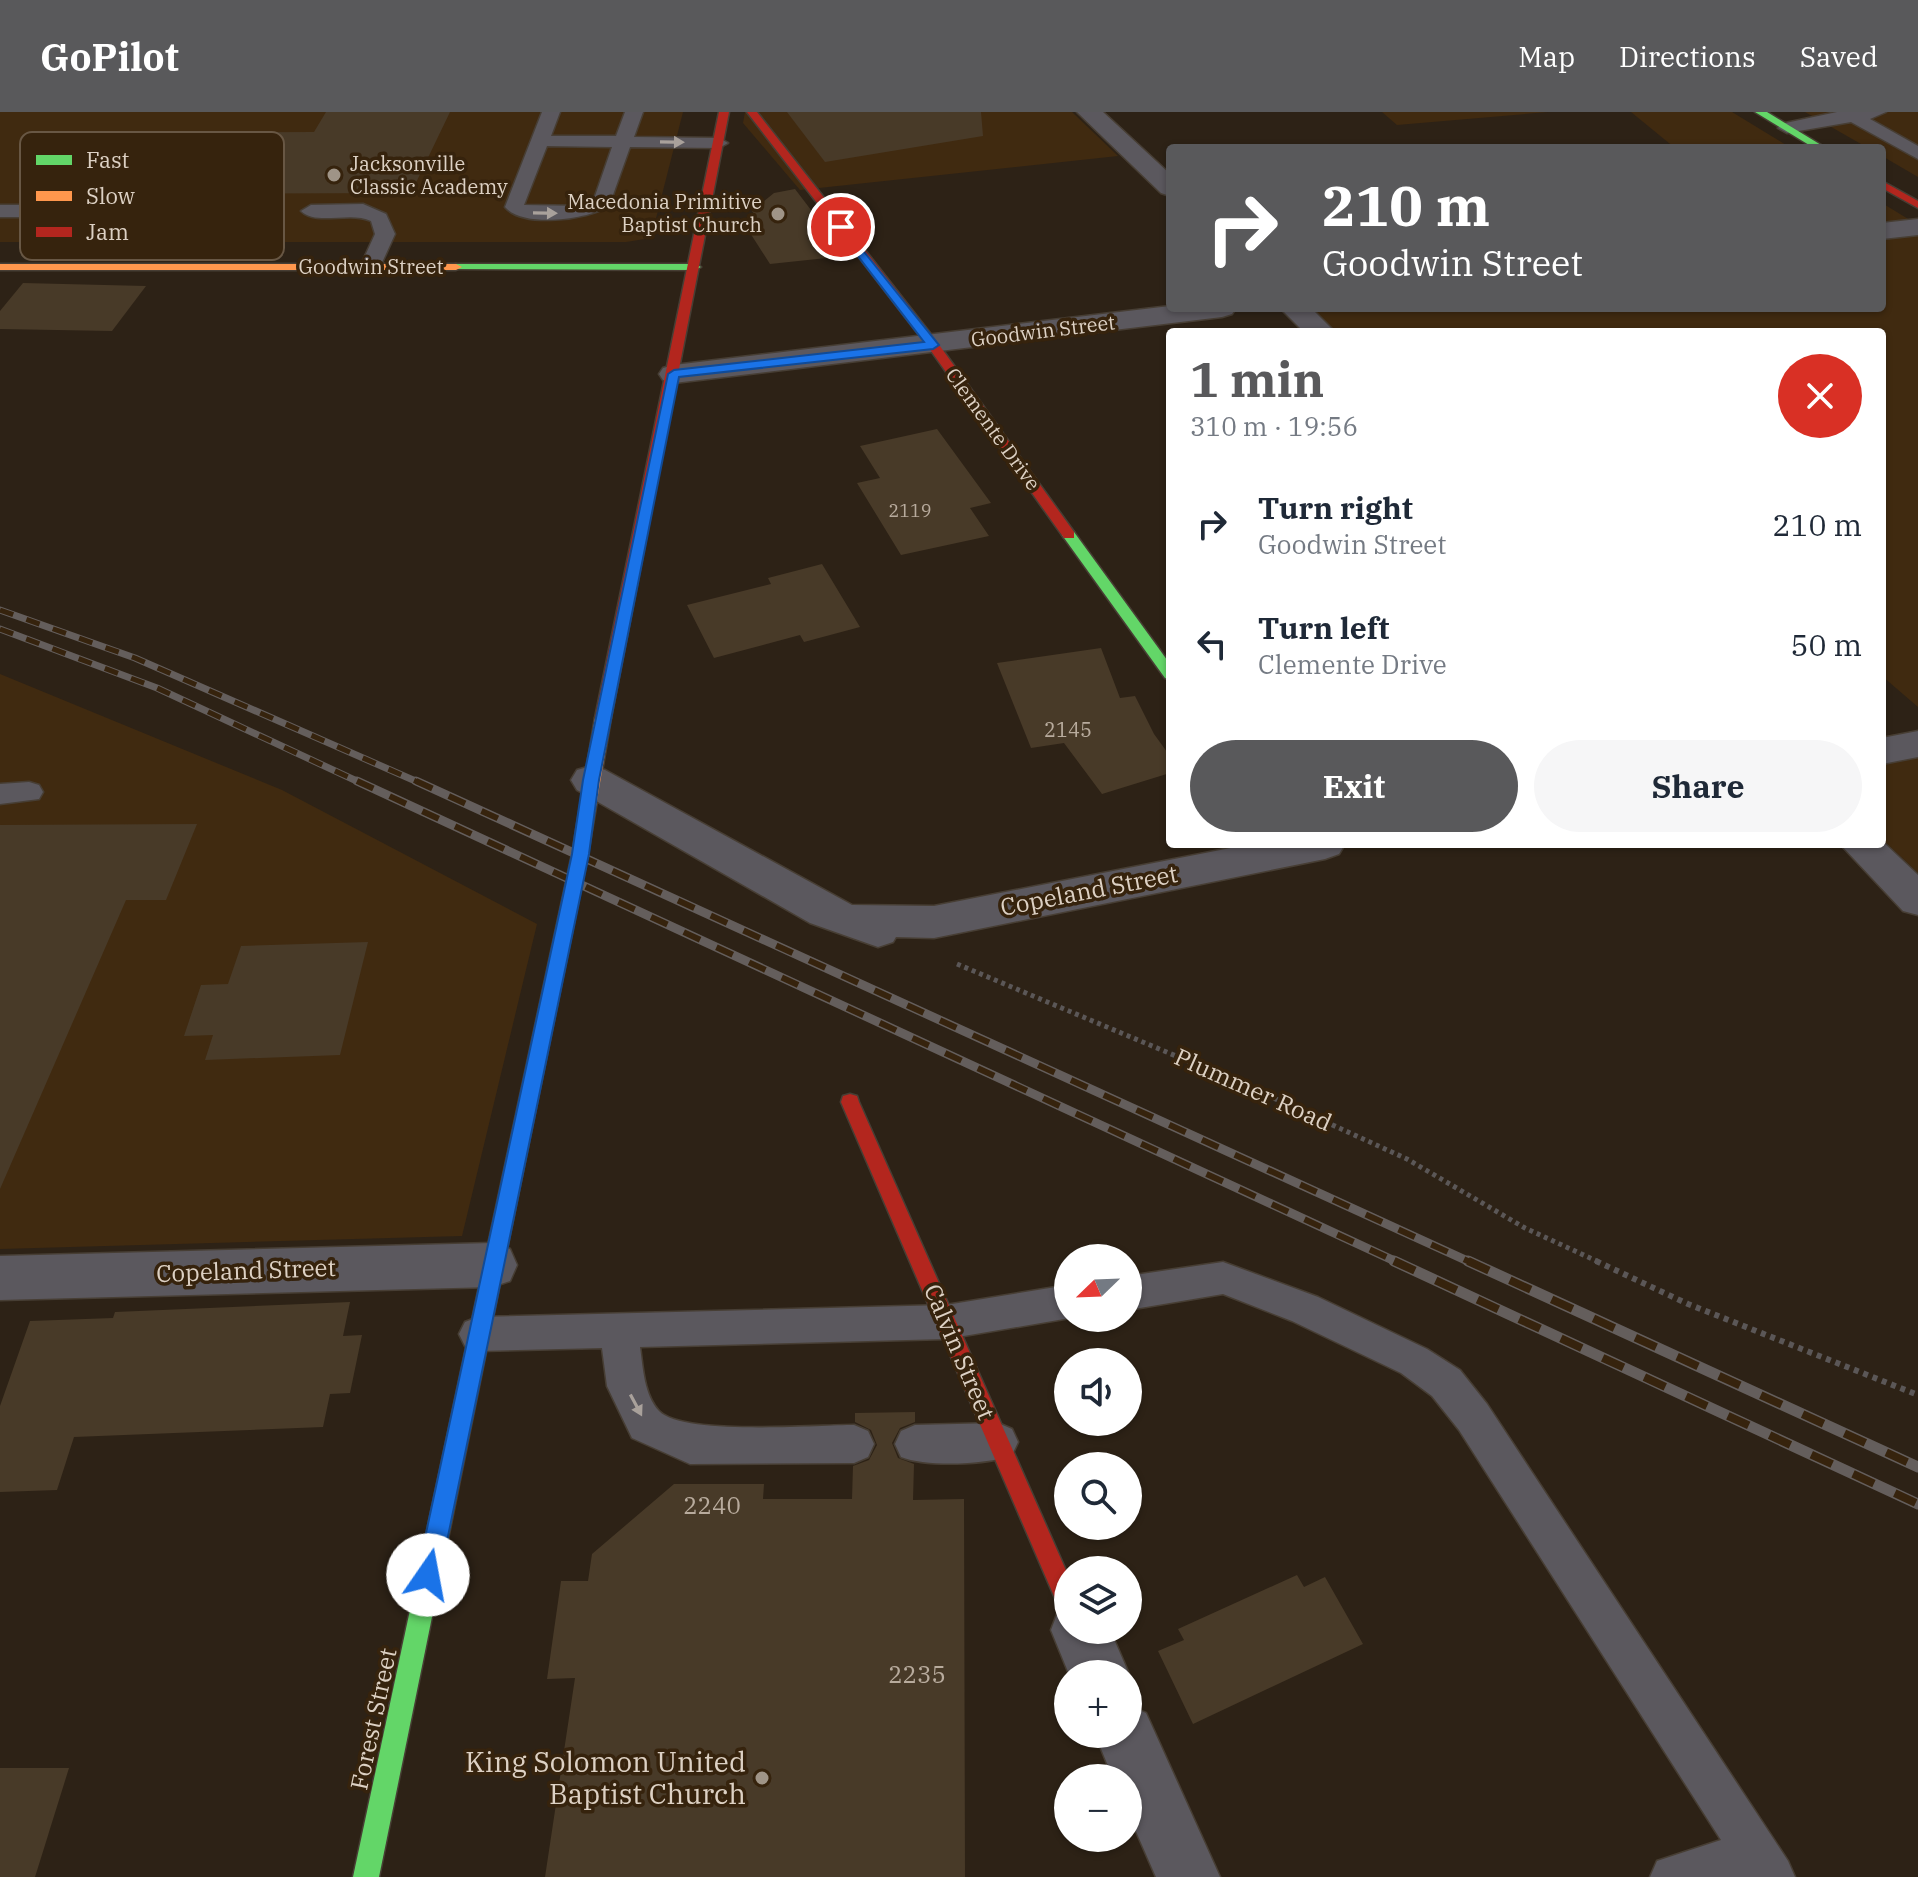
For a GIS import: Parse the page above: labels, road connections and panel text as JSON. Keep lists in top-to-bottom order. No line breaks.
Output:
{"streets":{"street":["Goodwin Street","Clemente Drive","Copeland Street","Calvin Street","Forest Street"],"path":["Plummer Road"]},"crossings":[["Goodwin Street","Clemente Drive"],["Goodwin Street","Forest Street"],["Copeland Street","Forest Street"]],"places":["Jacksonville Classic Academy","Macedonia Primitive Baptist Church","King Solomon United Baptist Church"],"house_numbers":["2119","2145","2240","2235"],"legend":["Fast","Slow","Jam"],"north":"bottom left","page":{"header":"GoPilot","nav":["Map","Directions","Saved"],"turn":["210 m","Goodwin Street"],"heading":["1 min","310 m · 19:56"],"list":[{"name":"Turn right","note":"Goodwin Street","value":"210 m"},{"name":"Turn left","note":"Clemente Drive","value":"50 m"}],"buttons":["Exit","Share"],"map_buttons":["+","−"]}}
